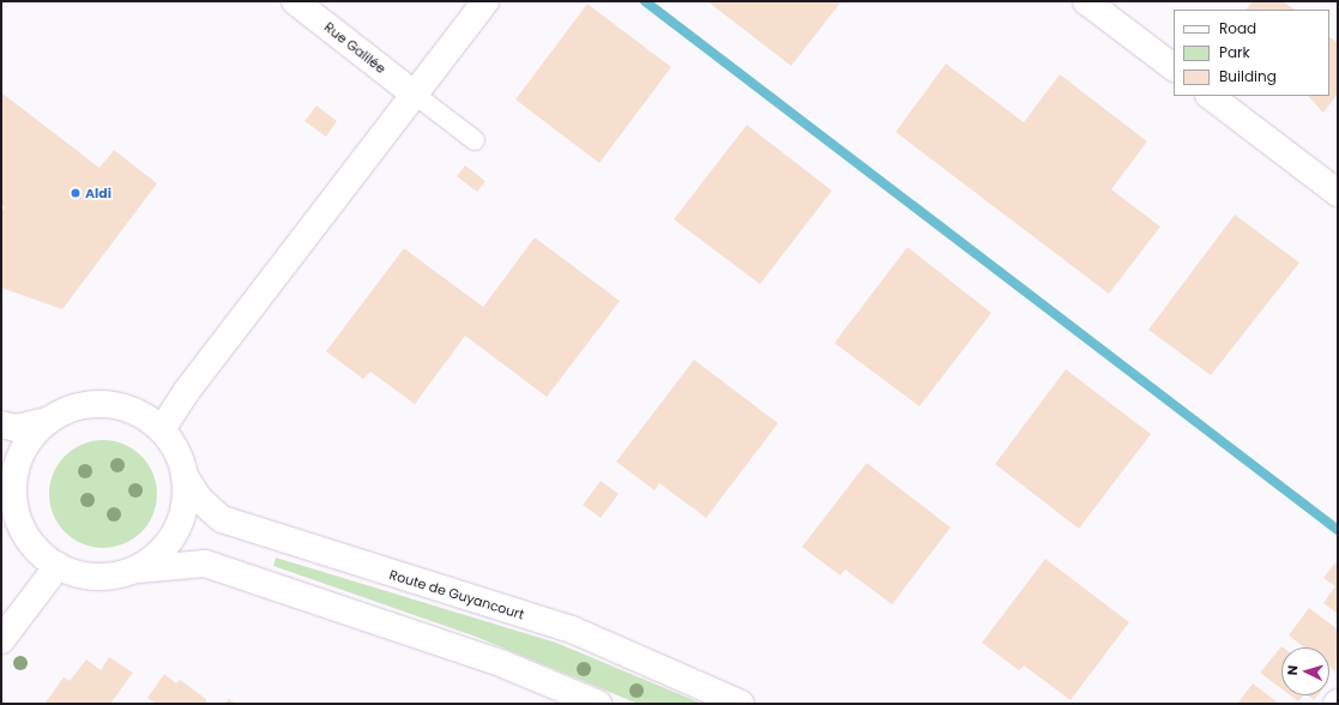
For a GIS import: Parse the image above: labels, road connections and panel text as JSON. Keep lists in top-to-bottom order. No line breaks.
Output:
{"streets":{"main road":["Rue Galilée","Route de Guyancourt"]},"places":["Aldi"],"legend":["Road","Park","Building"],"north":"left"}
